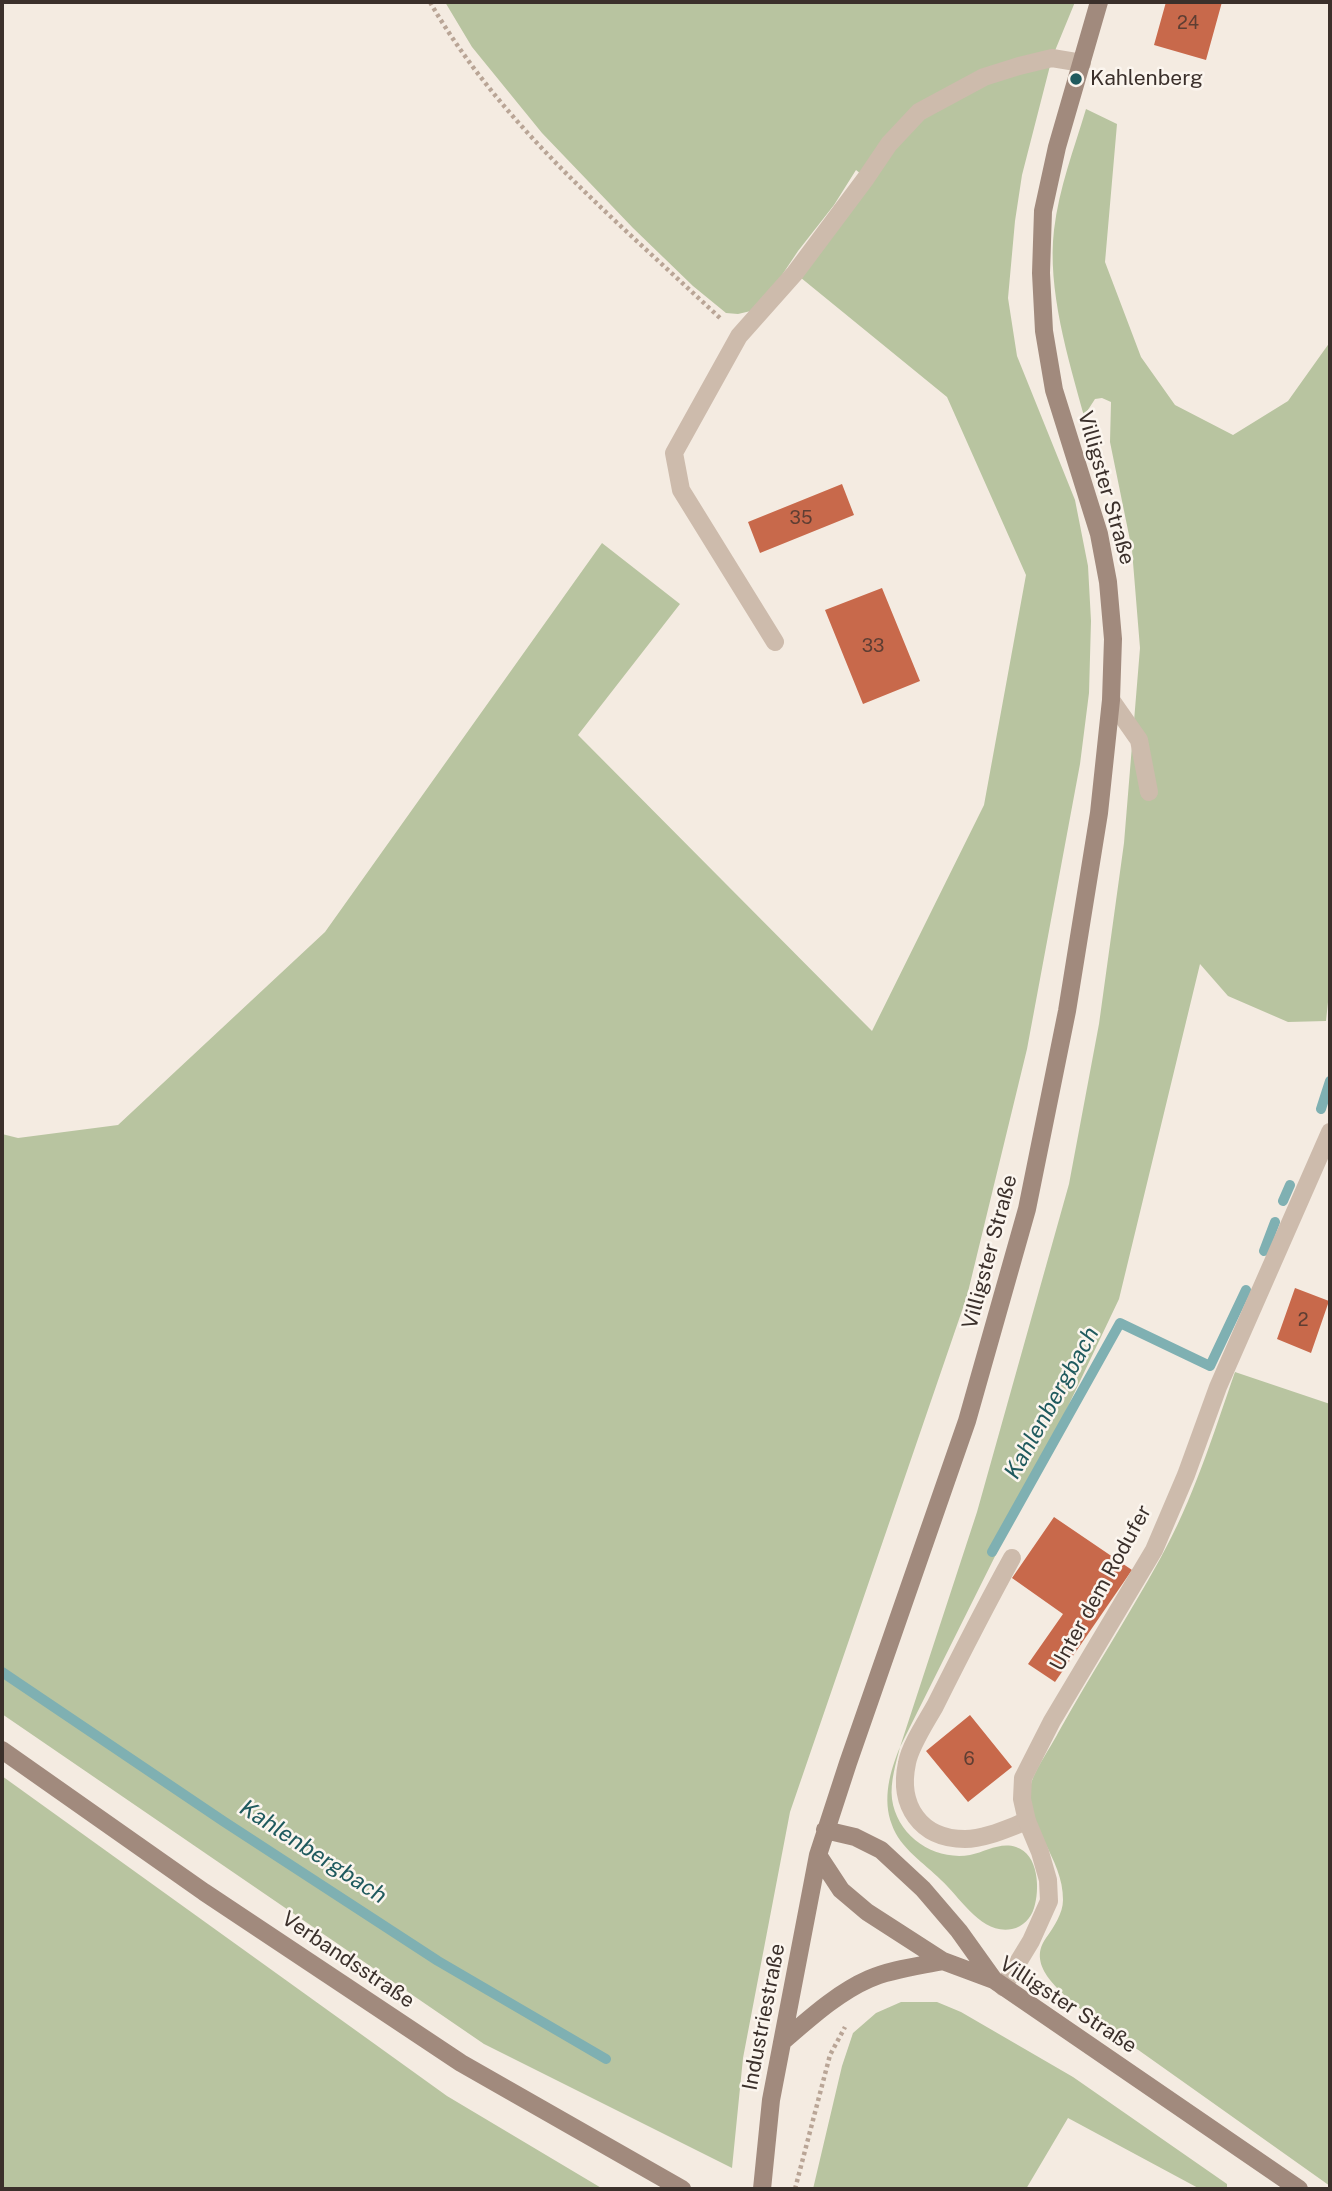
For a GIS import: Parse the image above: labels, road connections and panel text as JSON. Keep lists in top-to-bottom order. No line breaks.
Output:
{"streets":{"main road":["Villigster Straße","Verbandsstraße","Industriestraße"],"street":["Unter dem Rodufer"]},"crossings":[["Villigster Straße","Unter dem Rodufer"],["Villigster Straße","Industriestraße"]],"water":["Kahlenbergbach"],"places":["Kahlenberg"],"house_numbers":["24","35","33","2","6"]}
